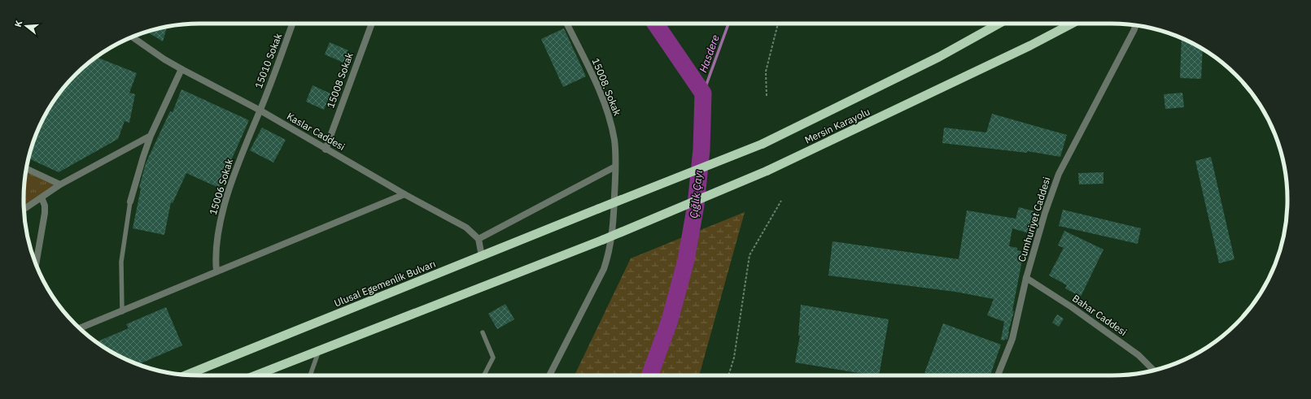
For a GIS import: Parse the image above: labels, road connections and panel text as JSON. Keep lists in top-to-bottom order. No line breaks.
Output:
{"streets":{"highway":["Mersin Karayolu","Ulusal Egemenlik Bulvarı"],"street":["15010 Sokak","15008 Sokak","15008. Sokak","Kaslar Caddesi","15006 Sokak","Cumhuriyet Caddesi","Bahar Caddesi"]},"crossings":[["15010 Sokak","Kaslar Caddesi"],["15010 Sokak","15006 Sokak"],["15008 Sokak","Kaslar Caddesi"],["Mersin Karayolu","Ulusal Egemenlik Bulvarı"],["Kaslar Caddesi","15006 Sokak"],["Cumhuriyet Caddesi","Bahar Caddesi"]],"water":["Hasdere","Çığlık Çayı"],"north":"left"}
